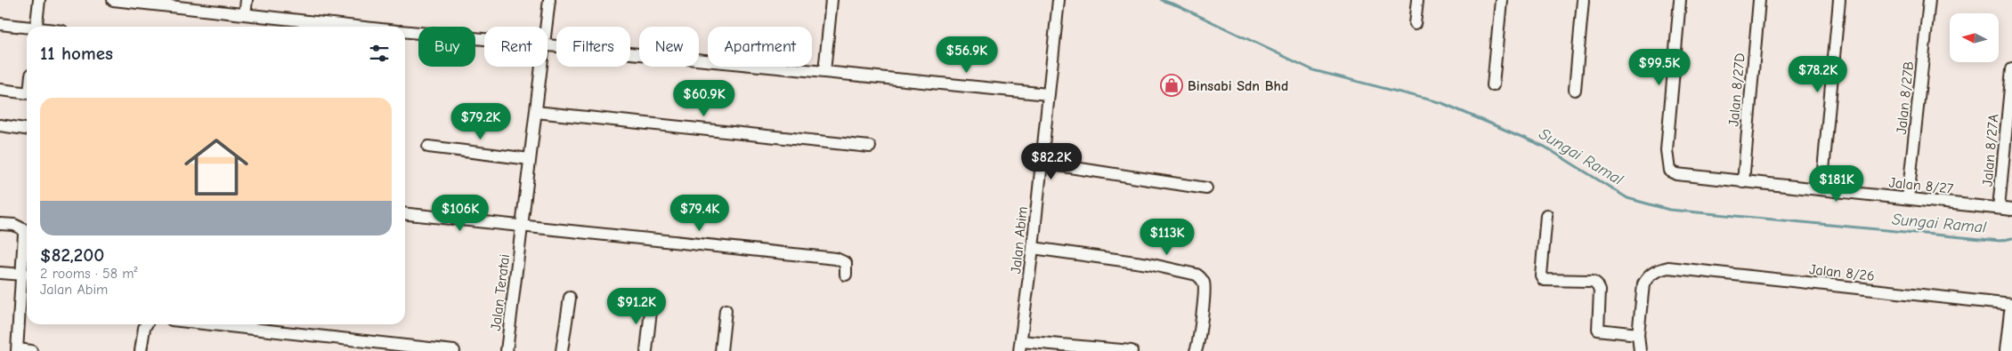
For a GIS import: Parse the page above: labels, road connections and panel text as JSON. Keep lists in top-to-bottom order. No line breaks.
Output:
{"streets":{"street":["Jalan 8/27D","Jalan 8/27B","Jalan 8/27A","Jalan 8/27","Jalan Abim","Jalan 8/26","Jalan Teratai"]},"crossings":[["Jalan 8/27D","Jalan 8/27"],["Jalan 8/27B","Jalan 8/27"],["Jalan 8/27A","Jalan 8/27"]],"water":["Sungai Ramal"],"places":{"shop":["Binsabi Sdn Bhd"]},"north":"left","page":{"chip":["Buy","Rent","Filters","New","Apartment"],"heading":"11 homes","price":["$56.9K","$99.5K","$78.2K","$60.9K","$79.2K","$82.2K","$181K","$106K","$79.4K","$113K","$91.2K"],"list":[{"name":"$82,200","note":"2 rooms · 58 m² · Jalan Abim"}]}}
